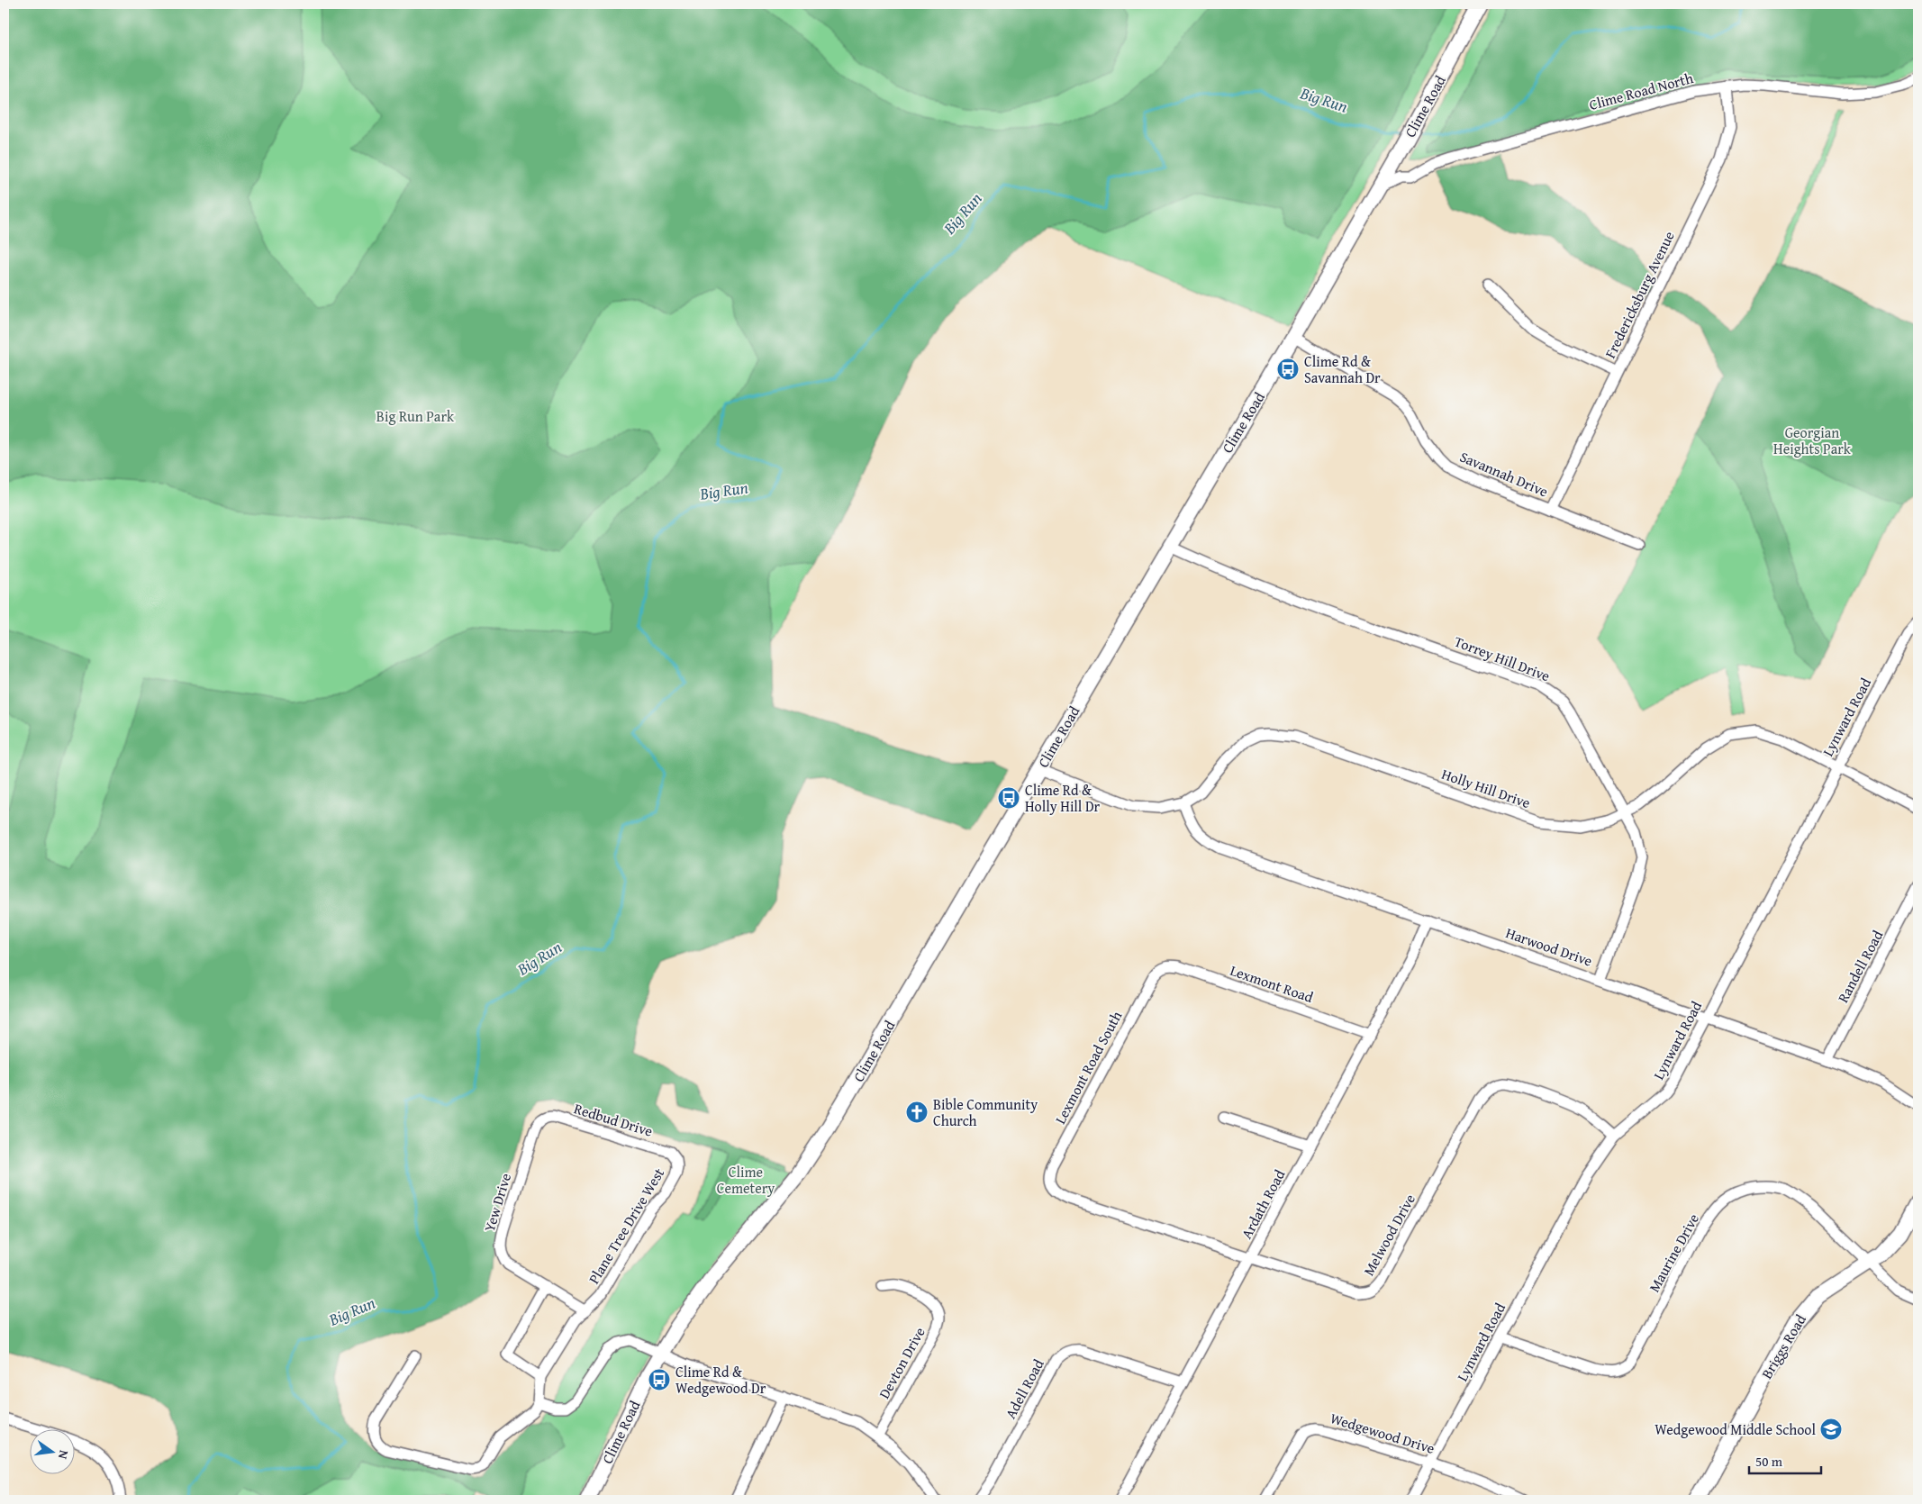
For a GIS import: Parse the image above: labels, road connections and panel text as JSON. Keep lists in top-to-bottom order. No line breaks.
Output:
{"streets":{"main road":["Clime Road","Briggs Road"],"street":["Clime Road North","Fredericksburg Avenue","Savannah Drive","Torrey Hill Drive","Lynward Road","Holly Hill Drive","Harwood Drive","Randell Road","Lexmont Road","Lexmont Road South","Redbud Drive","Yew Drive","Ardath Road","Plane Tree Drive West","Melwood Drive","Maurine Drive","Devton Drive","Adell Road","Wedgewood Drive"]},"crossings":[["Clime Road North","Clime Road"],["Clime Road North","Fredericksburg Avenue"],["Clime Road","Savannah Drive"],["Clime Road","Torrey Hill Drive"],["Clime Road","Holly Hill Drive"],["Fredericksburg Avenue","Savannah Drive"],["Torrey Hill Drive","Holly Hill Drive"],["Torrey Hill Drive","Harwood Drive"],["Lynward Road","Holly Hill Drive"],["Lynward Road","Harwood Drive"],["Lynward Road","Melwood Drive"],["Lynward Road","Maurine Drive"],["Lynward Road","Wedgewood Drive"],["Holly Hill Drive","Harwood Drive"],["Harwood Drive","Randell Road"],["Harwood Drive","Ardath Road"],["Lexmont Road","Lexmont Road South"],["Lexmont Road","Ardath Road"],["Lexmont Road South","Melwood Drive"],["Redbud Drive","Yew Drive"],["Redbud Drive","Plane Tree Drive West"],["Yew Drive","Plane Tree Drive West"],["Ardath Road","Melwood Drive"],["Ardath Road","Adell Road"],["Maurine Drive","Briggs Road"]],"water":["Big Run"],"parks":["Big Run Park","Georgian Heights Park","Clime Cemetery"],"places":{"bus stop":["Clime Rd & Savannah Dr","Clime Rd & Holly Hill Dr","Clime Rd & Wedgewood Dr"],"church":["Bible Community Church"],"school or university":["Wedgewood Middle School"]},"scale_bar":"50 m","north":"right"}
